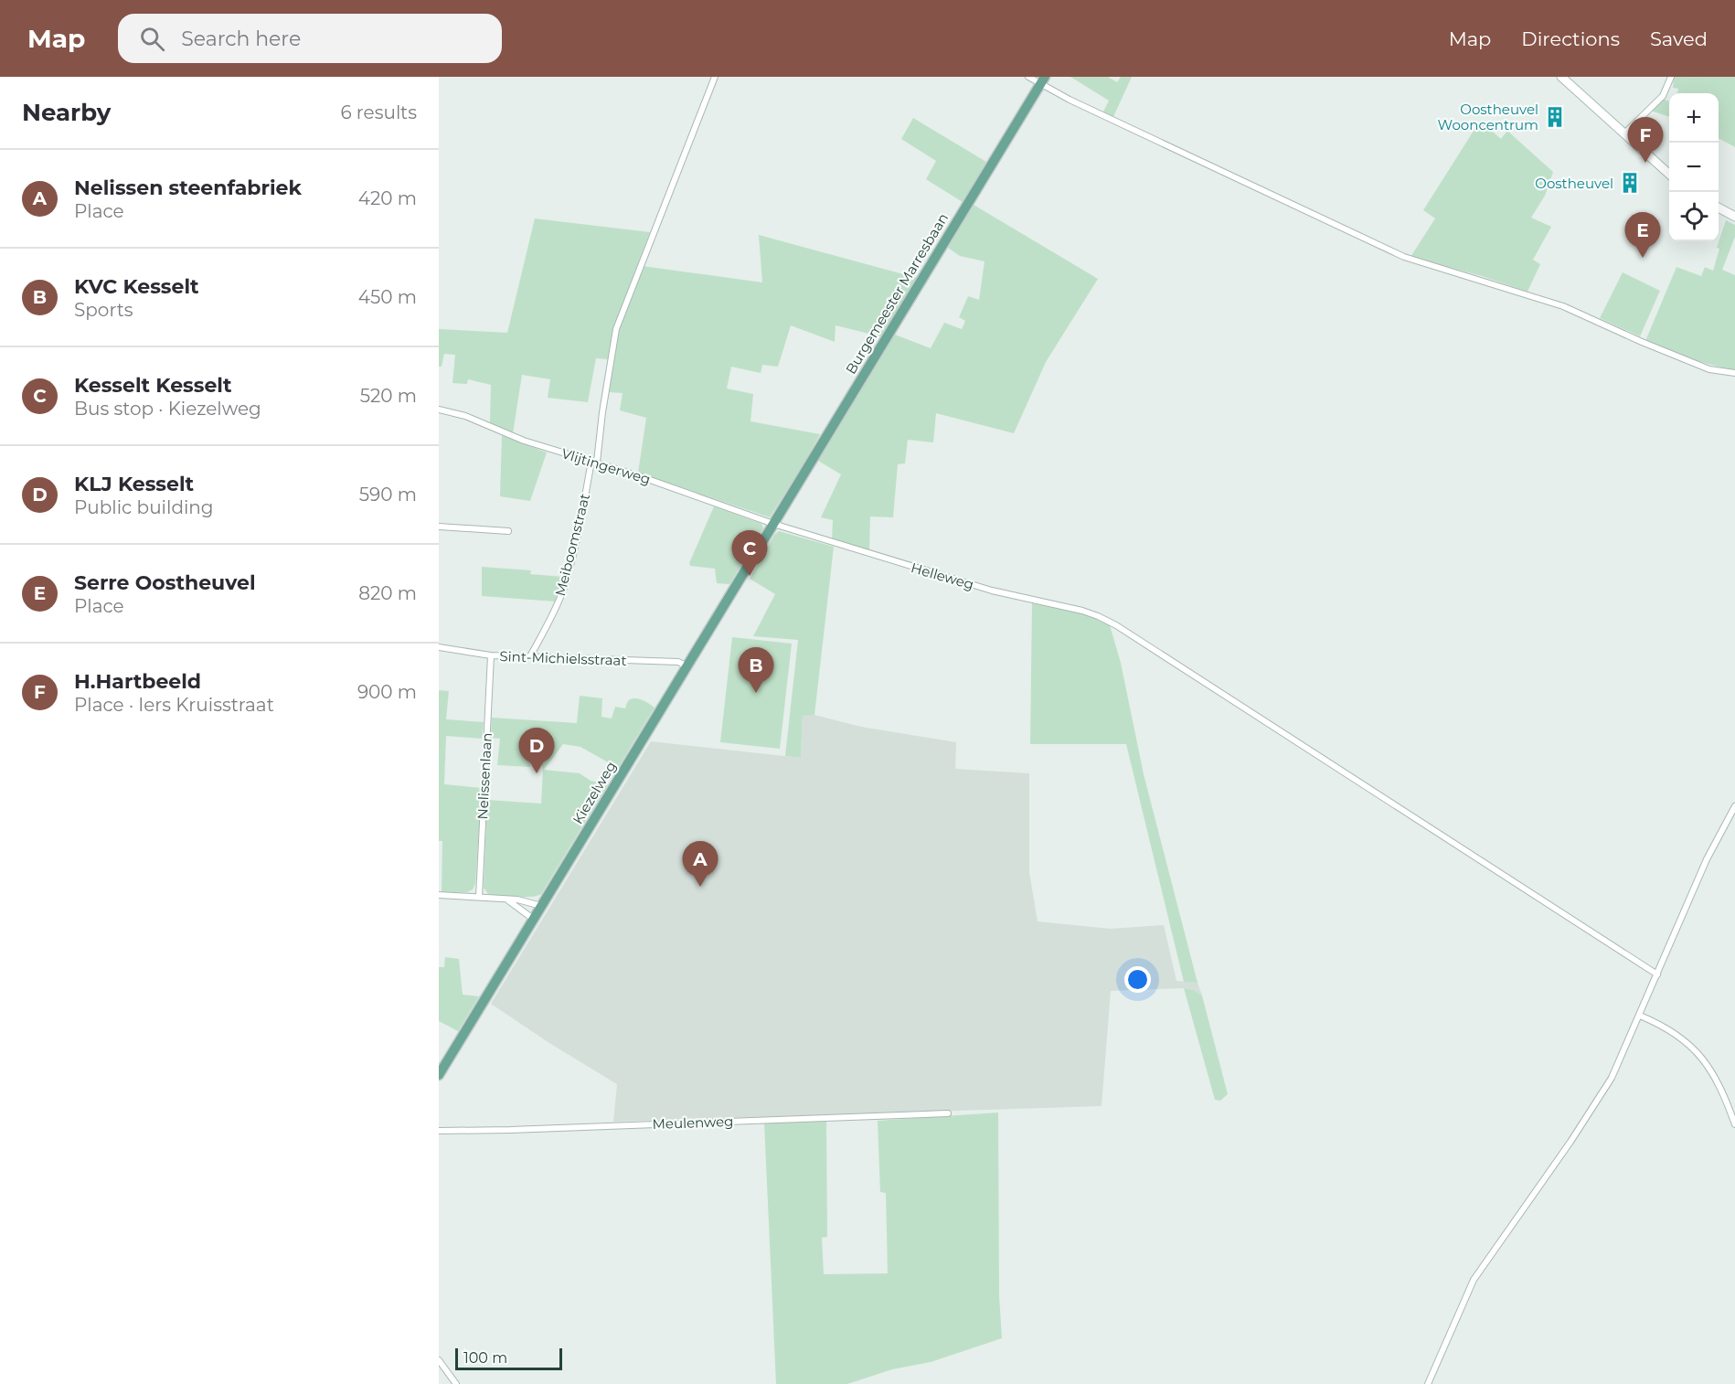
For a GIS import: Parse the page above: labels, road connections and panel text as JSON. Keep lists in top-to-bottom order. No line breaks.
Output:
{"streets":{"main road":["Burgemeester Marresbaan","Kiezelweg"],"street":["Vlijtingerweg","Meiboomstraat","Helleweg","Sint-Michielsstraat","Nelissenlaan","Meulenweg"]},"crossings":[["Burgemeester Marresbaan","Vlijtingerweg"],["Burgemeester Marresbaan","Helleweg"],["Burgemeester Marresbaan","Kiezelweg"],["Vlijtingerweg","Meiboomstraat"],["Vlijtingerweg","Helleweg"],["Vlijtingerweg","Kiezelweg"],["Meiboomstraat","Sint-Michielsstraat"],["Helleweg","Kiezelweg"],["Sint-Michielsstraat","Nelissenlaan"],["Sint-Michielsstraat","Kiezelweg"]],"places":{"building":["Oostheuvel Wooncentrum","Oostheuvel"]},"scale_bar":"100 m","page":{"header":"Map","search":"Search here","nav":["Map","Directions","Saved"],"heading":["Nearby","6 results"],"map_buttons":["+","−"],"pins":["F","E","C","B","D","A"],"list":[{"mark":"A","name":"Nelissen steenfabriek","note":"Place","value":"420 m"},{"mark":"B","name":"KVC Kesselt","note":"Sports","value":"450 m"},{"mark":"C","name":"Kesselt Kesselt","note":"Bus stop · Kiezelweg","value":"520 m"},{"mark":"D","name":"KLJ Kesselt","note":"Public building","value":"590 m"},{"mark":"E","name":"Serre Oostheuvel","note":"Place","value":"820 m"},{"mark":"F","name":"H.Hartbeeld","note":"Place · Iers Kruisstraat","value":"900 m"}],"scale":"100 m"}}
